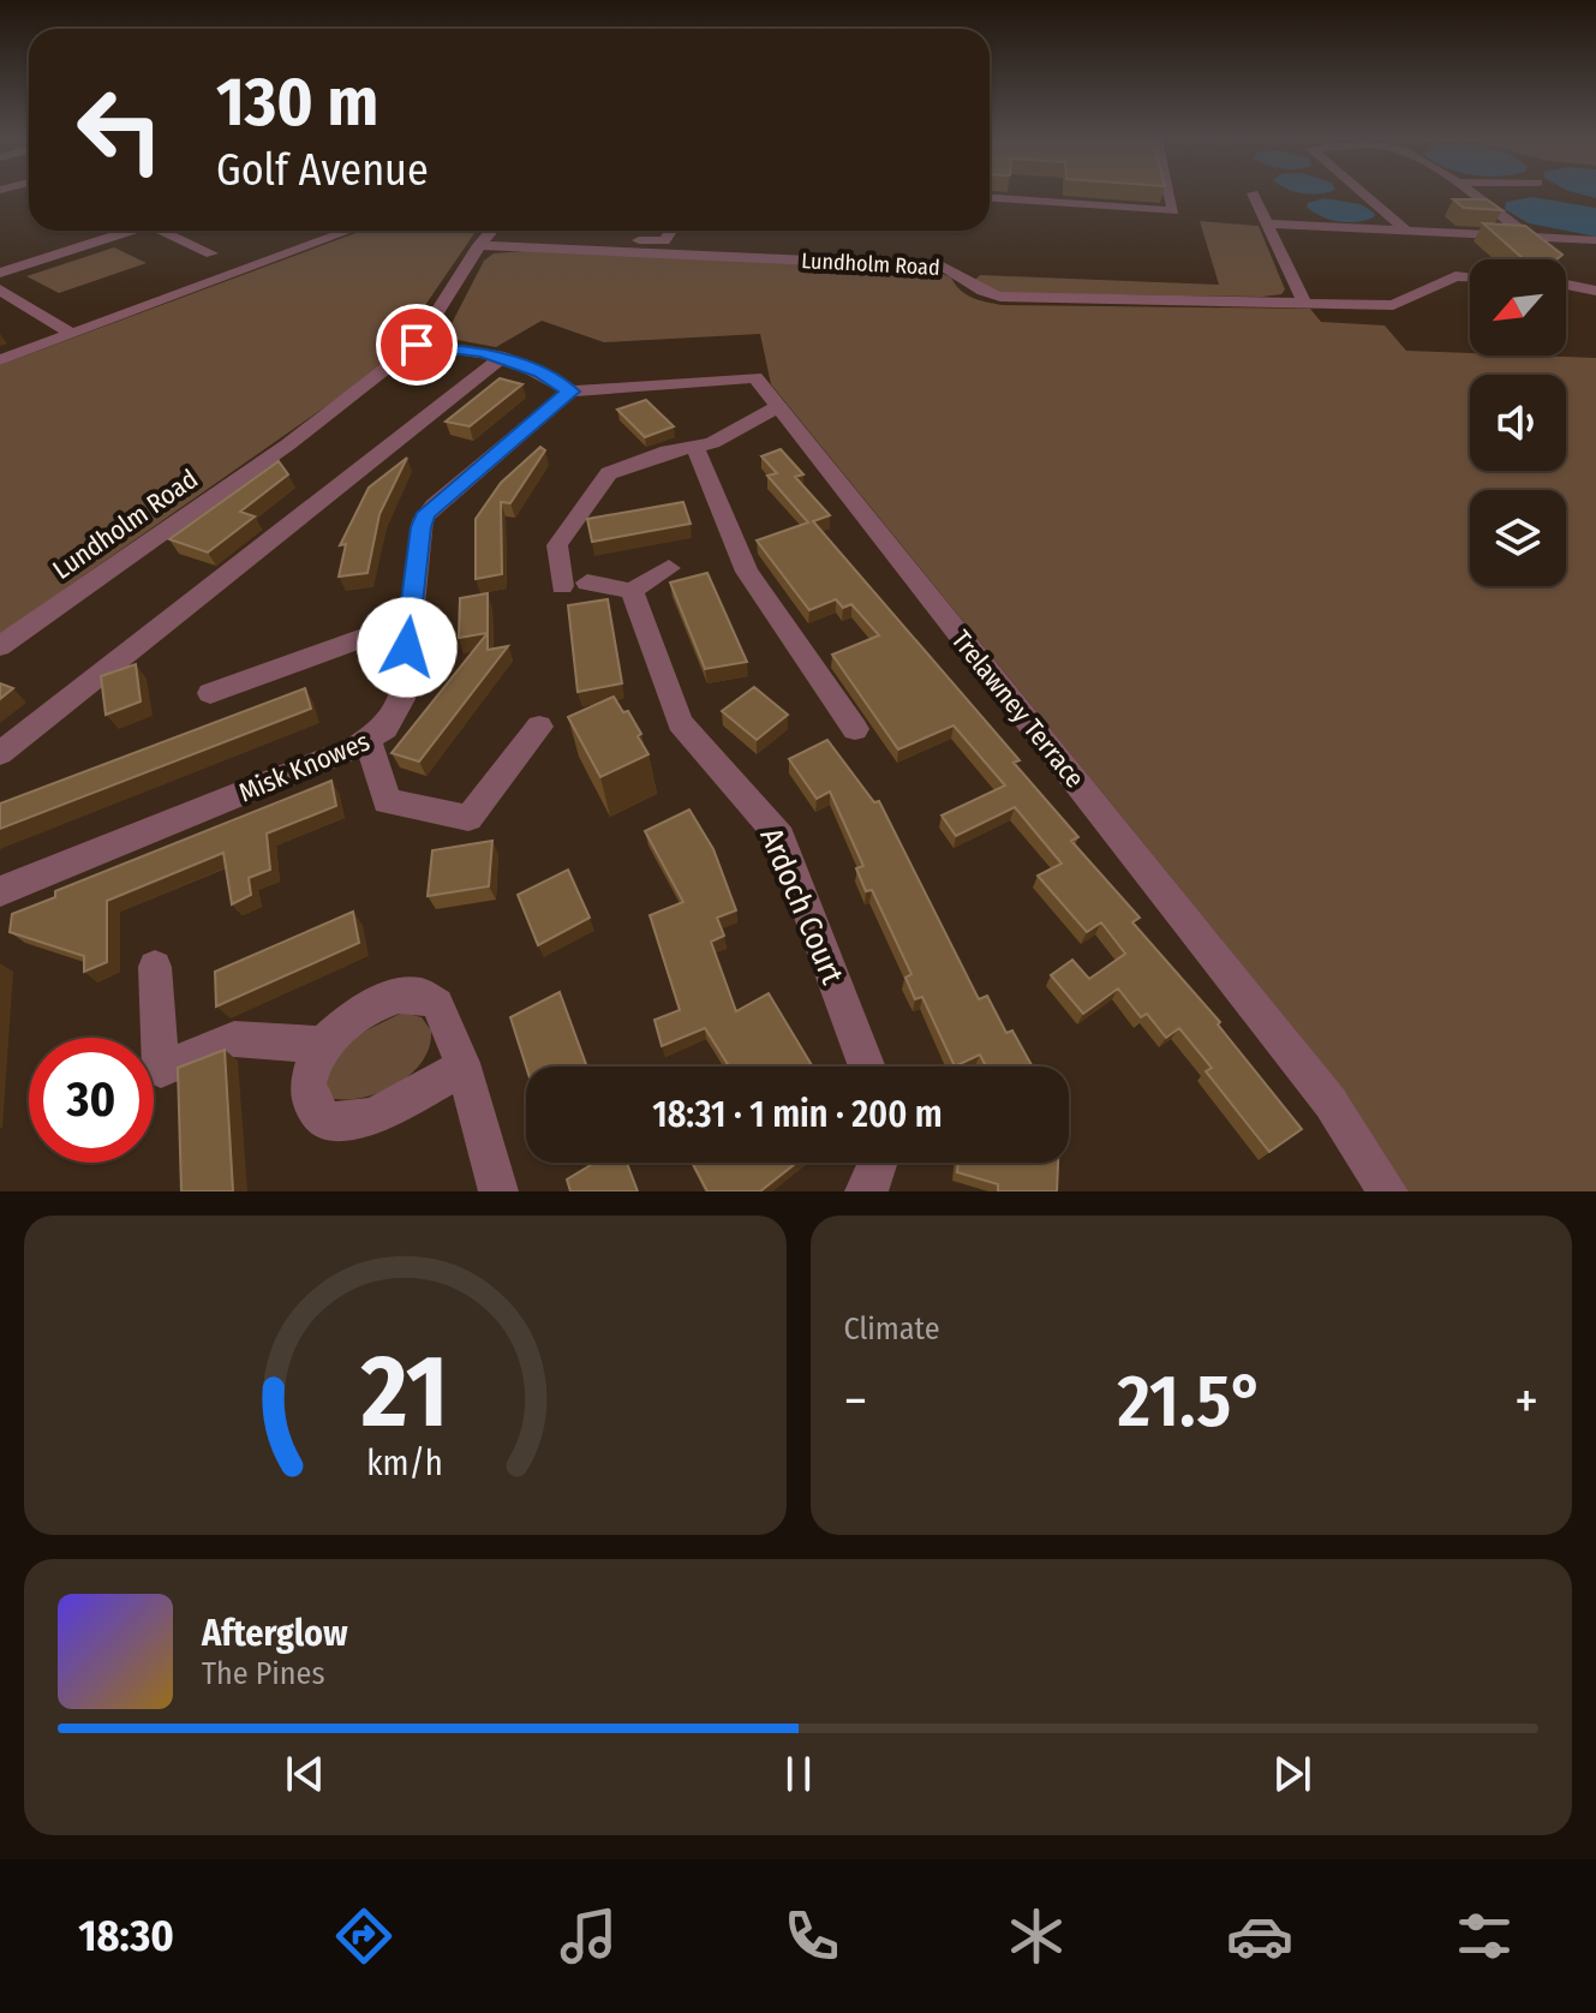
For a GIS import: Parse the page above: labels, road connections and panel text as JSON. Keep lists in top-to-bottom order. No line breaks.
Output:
{"streets":{"street":["Lundholm Road","Trelawney Terrace","Misk Knowes","Ardoch Court"]},"crossings":[["Trelawney Terrace","Misk Knowes"]],"north":"bottom left","page":{"turn":["130 m","Golf Avenue"],"limit":"30","trip":"18:31 · 1 min · 200 m","tile":"Climate","heat":["−","21.5°","+"],"song":["Afterglow","The Pines"],"tabs":"18:30","gauge":["21","km/h"]}}
